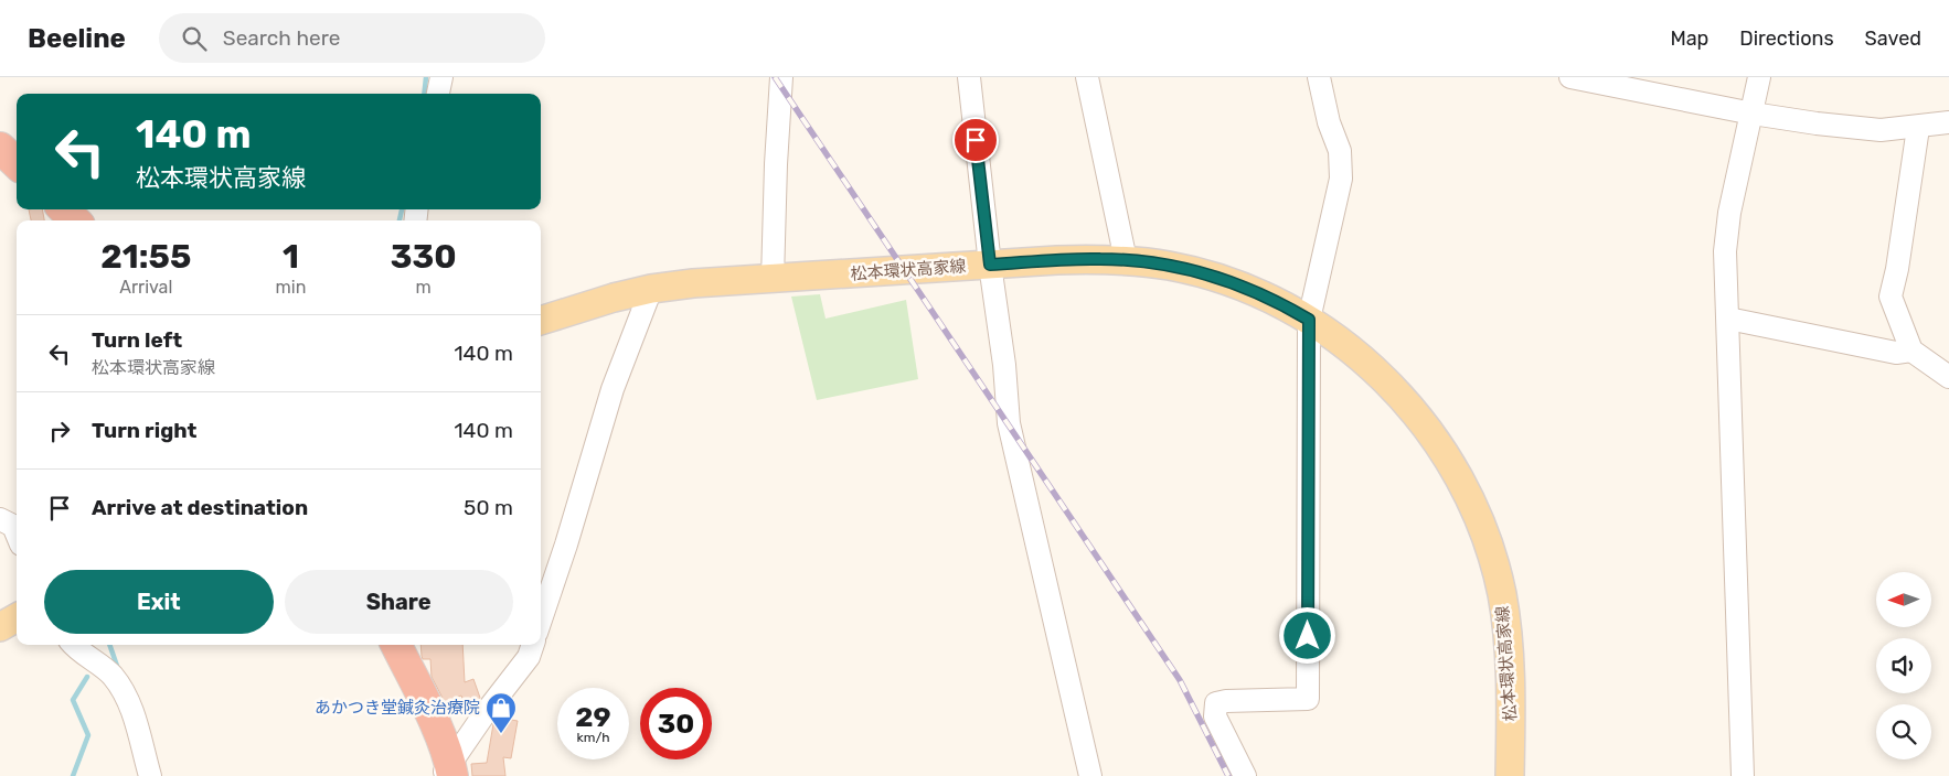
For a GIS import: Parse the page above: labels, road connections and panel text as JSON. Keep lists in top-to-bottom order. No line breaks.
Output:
{"streets":{"main road":["松本環状高家線"]},"places":{"shop":["あかつき堂鍼灸治療院"]},"north":"left","page":{"header":"Beeline","search":"Search here","nav":["Map","Directions","Saved"],"turn":["140 m","松本環状高家線"],"eta":["21:55","Arrival","1","min","330","m"],"list":[{"name":"Turn left","note":"松本環状高家線","value":"140 m"},{"name":"Turn right","value":"140 m"},{"name":"Arrive at destination","value":"50 m"}],"buttons":["Exit","Share"],"speed":"29 km/h","limit":"30"}}
